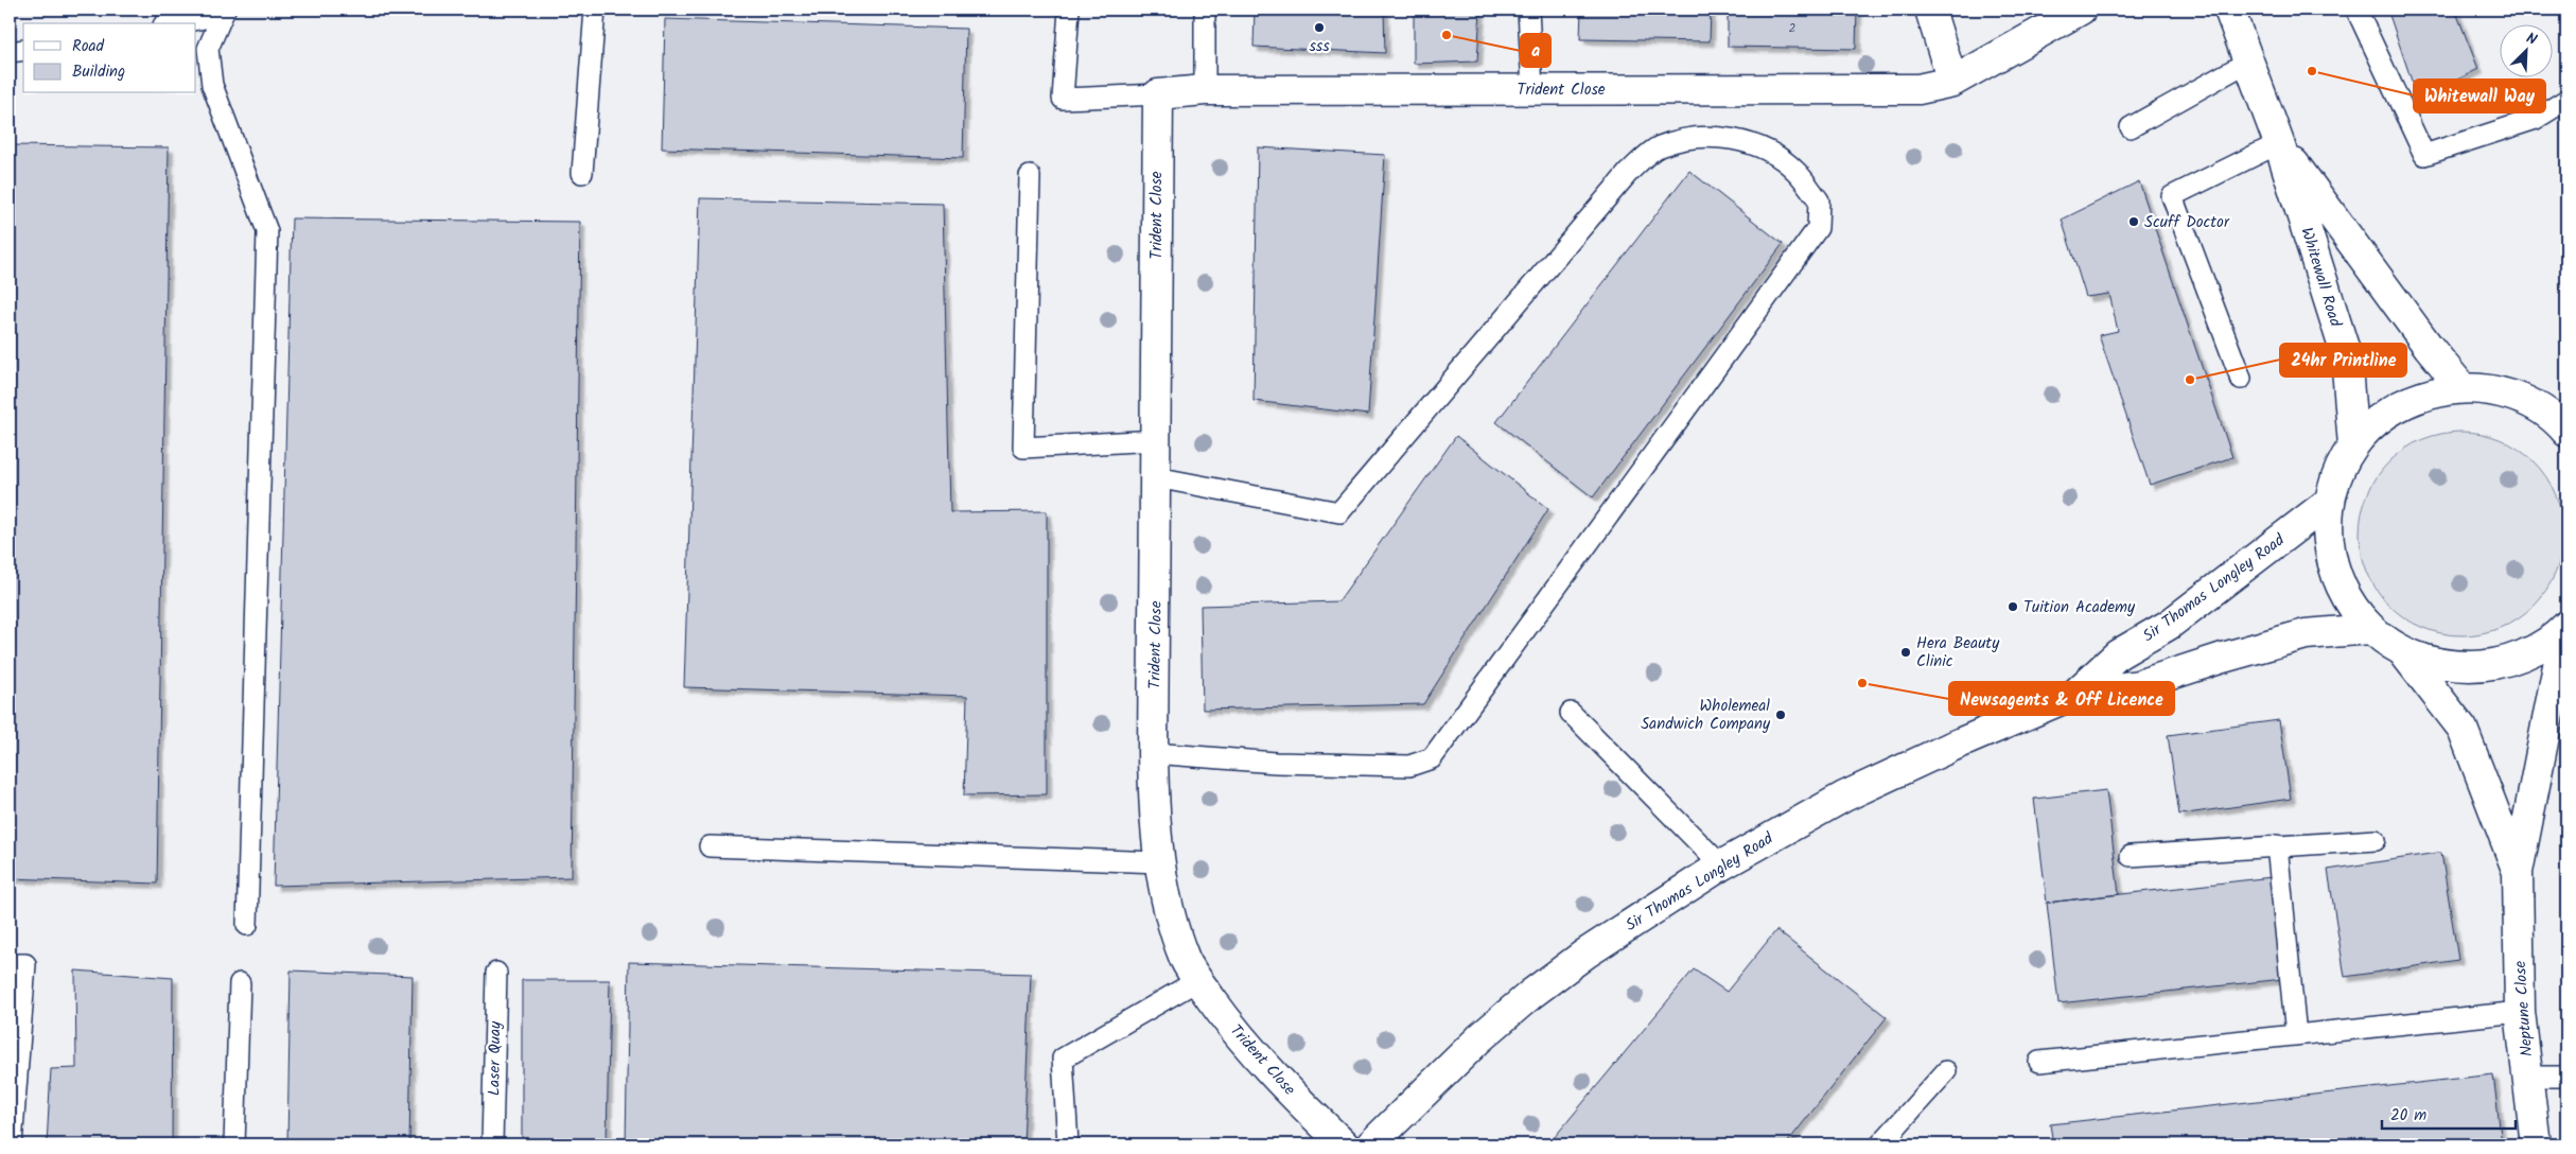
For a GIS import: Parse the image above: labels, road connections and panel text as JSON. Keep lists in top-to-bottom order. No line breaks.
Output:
{"streets":{"street":["Trident Close","Whitewall Road","Sir Thomas Longley Road","Neptune Close"],"lane":["Laser Quay"]},"places":["sss","a","Whitewall Way","Scuff Doctor","24hr Printline","Tuition Academy","Hera Beauty Clinic","Newsagents & Off Licence","Wholemeal Sandwich Company"],"house_numbers":["2"],"legend":["Road","Building"],"scale_bar":"20 m","north":"top right"}
